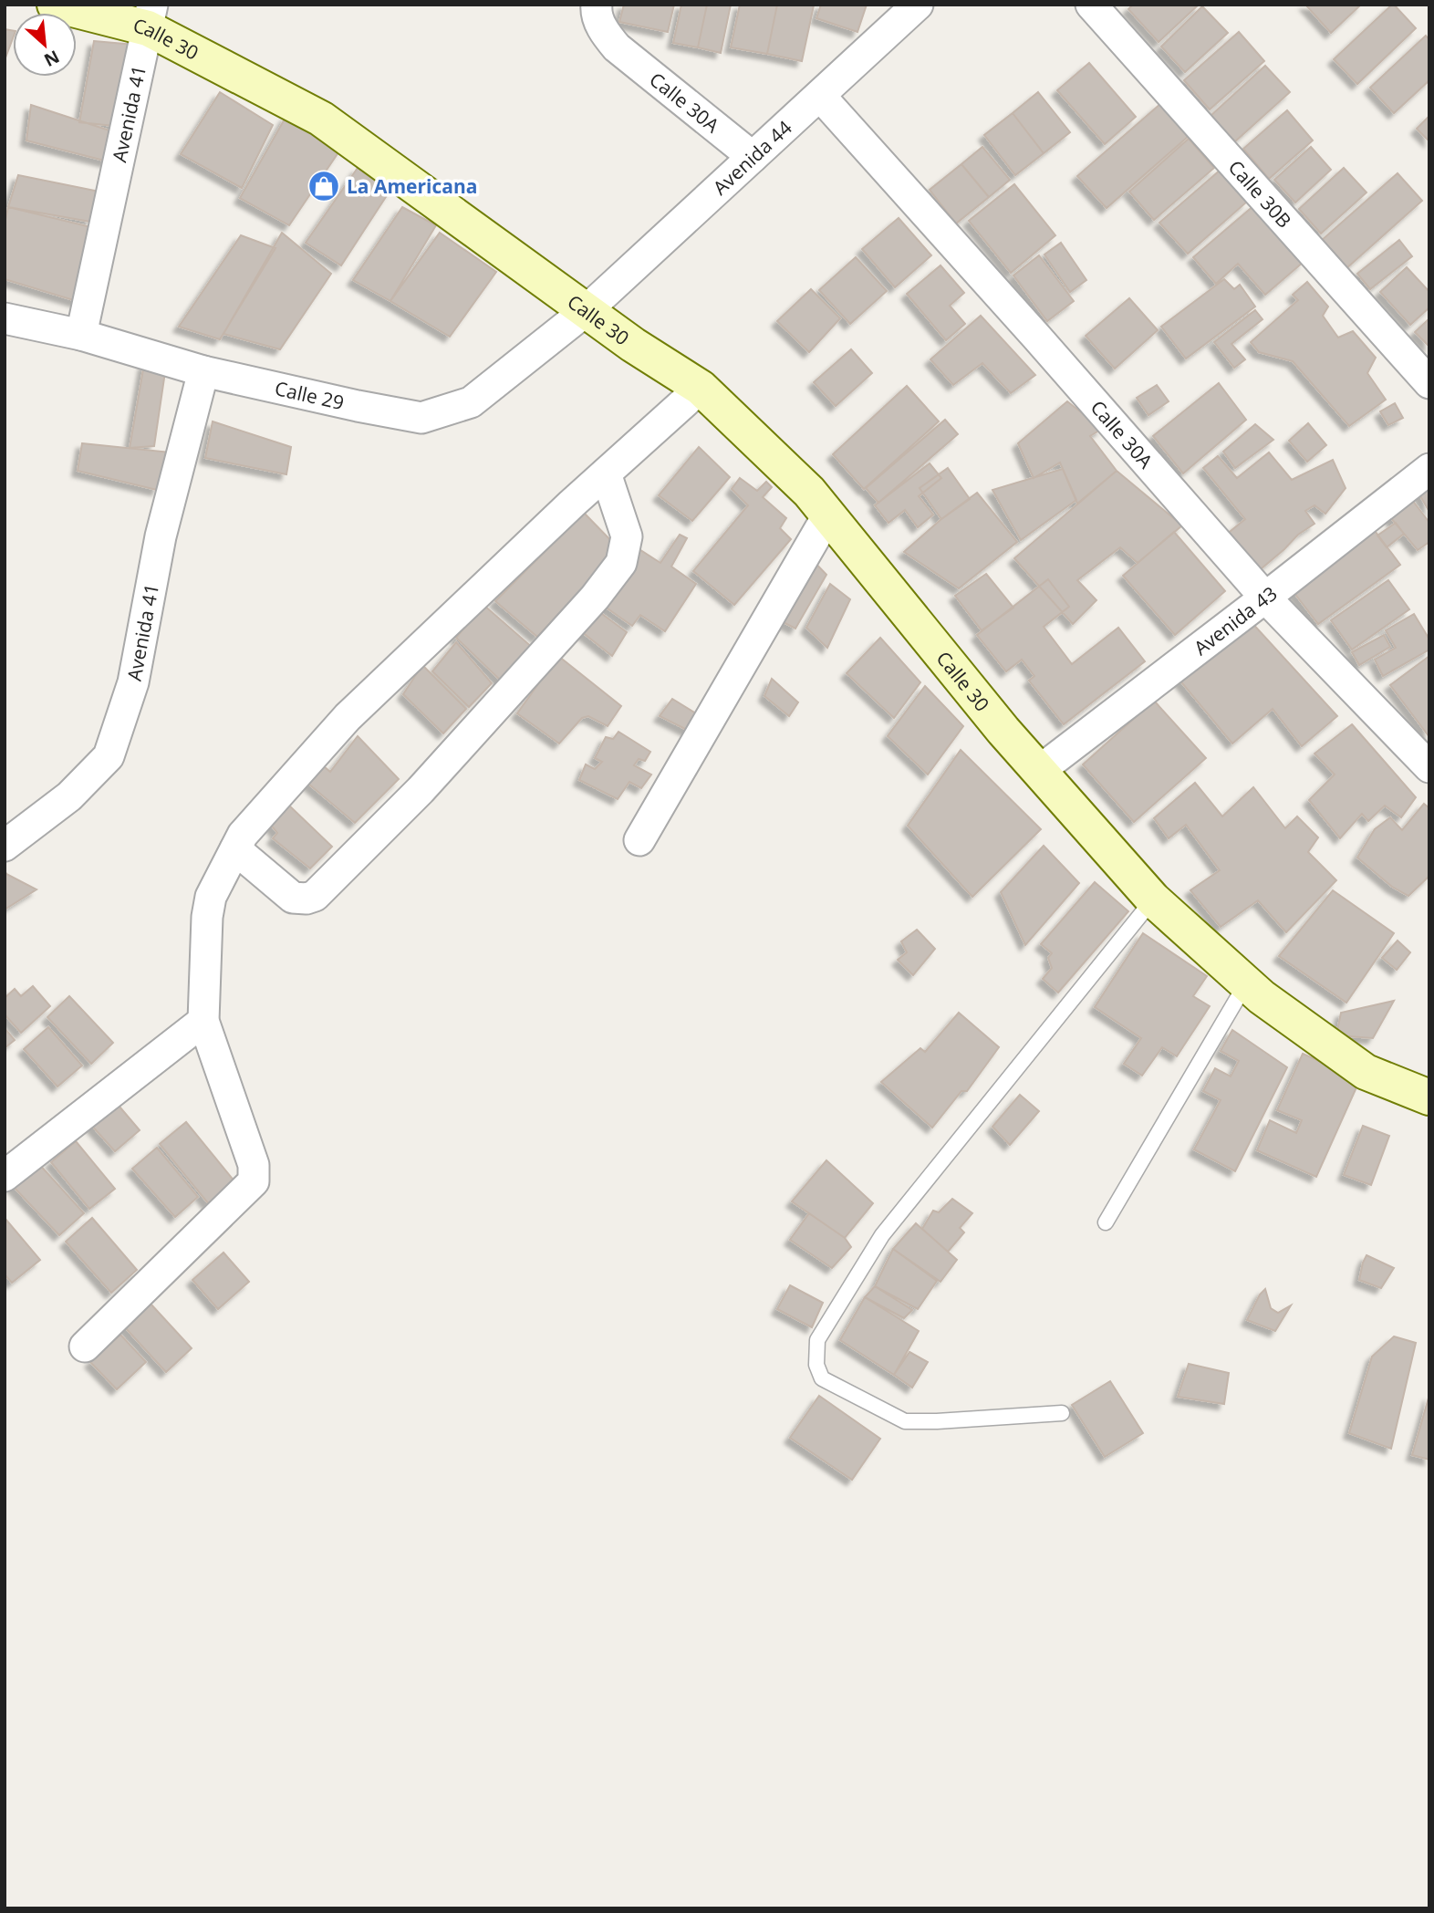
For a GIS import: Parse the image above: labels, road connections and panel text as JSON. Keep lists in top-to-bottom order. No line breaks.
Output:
{"streets":{"main road":["Calle 30"],"street":["Calle 30A","Avenida 41","Avenida 44","Calle 30B","Calle 29","Avenida 43"]},"crossings":[["Calle 30","Avenida 41"],["Calle 30","Avenida 44"],["Calle 30","Calle 29"],["Calle 30","Avenida 43"],["Calle 30A","Avenida 44"],["Calle 30A","Avenida 43"],["Avenida 41","Calle 29"],["Avenida 44","Calle 29"]],"places":{"shop":["La Americana"]},"north":"bottom right"}
